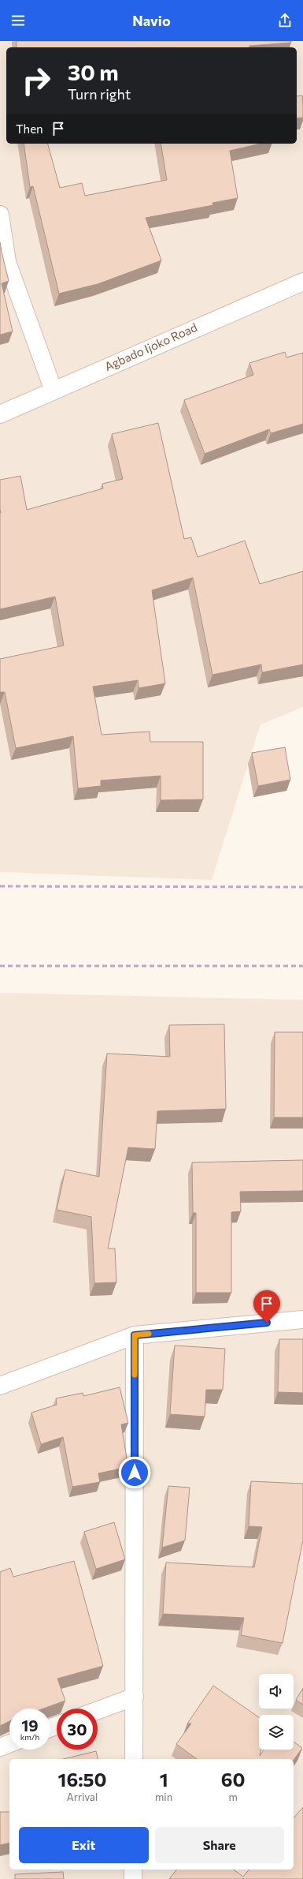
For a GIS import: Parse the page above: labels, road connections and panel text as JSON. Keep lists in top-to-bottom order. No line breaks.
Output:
{"streets":{"street":["Agbado Ijoko Road"]},"page":{"header":"Navio","turn":["30 m","Turn right"],"then":"Then","speed":"19 km/h","limit":"30","eta":["16:50","Arrival","1","min","60","m"],"buttons":["Exit","Share"]}}
